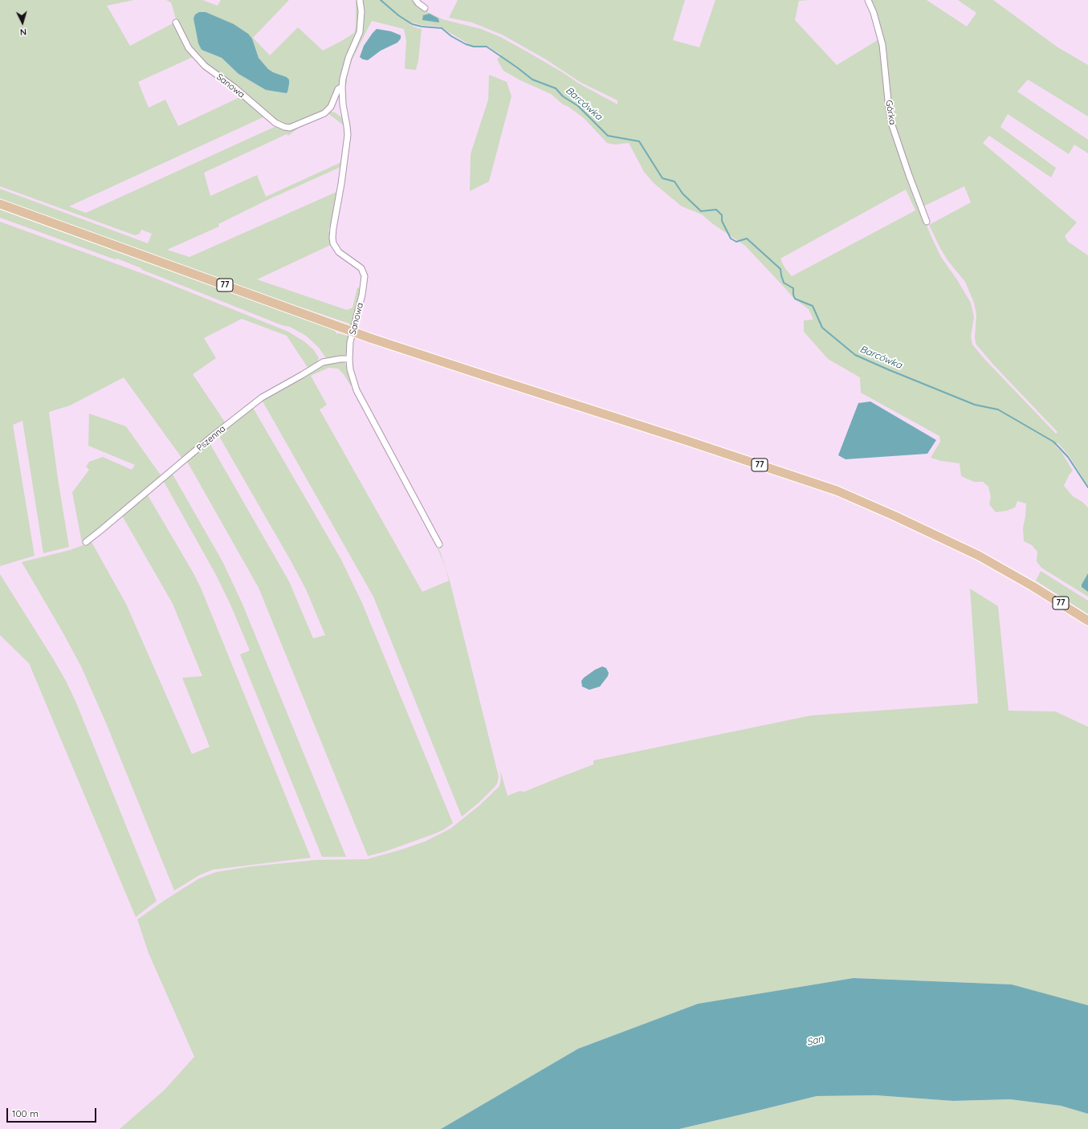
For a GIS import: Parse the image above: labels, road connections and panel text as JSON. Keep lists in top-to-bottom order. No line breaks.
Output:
{"streets":{"main road":["77"],"street":["Sanowa","Górka","Pszenna"]},"crossings":[["Sanowa","Pszenna"]],"water":["Barcówka","San"],"scale_bar":"100 m","north":"bottom"}
